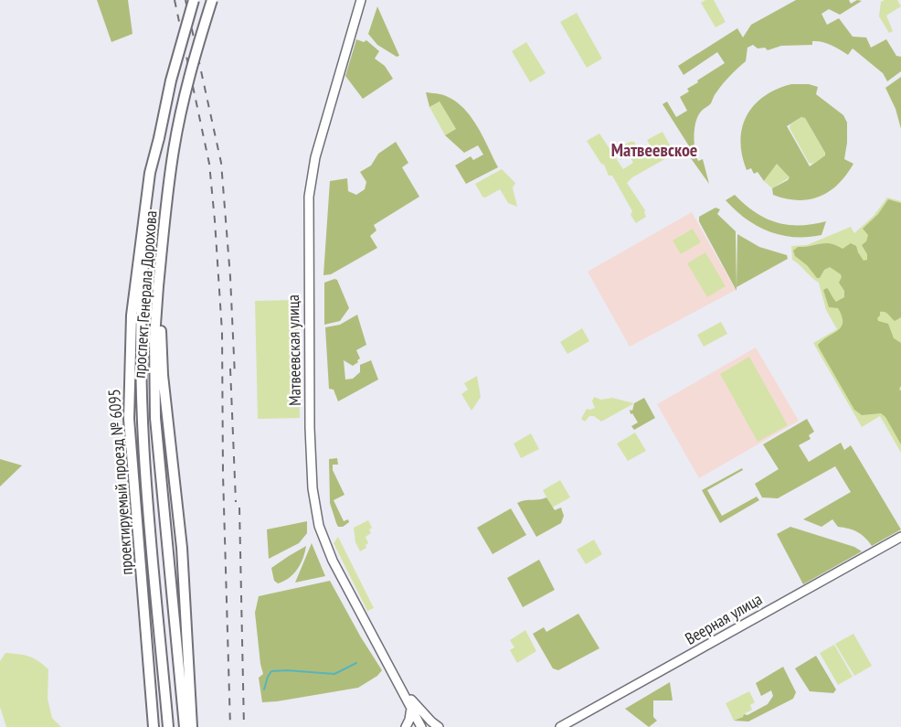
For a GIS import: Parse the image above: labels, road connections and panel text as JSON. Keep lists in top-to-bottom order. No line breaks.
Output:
{"streets":{"main road":["проспект Генерала Дорохова","проектируемый проезд № 6095"],"street":["Матвеевская улица","Веерная улица"]},"crossings":[["проспект Генерала Дорохова","проектируемый проезд № 6095"]],"districts":["Матвеевское"]}
